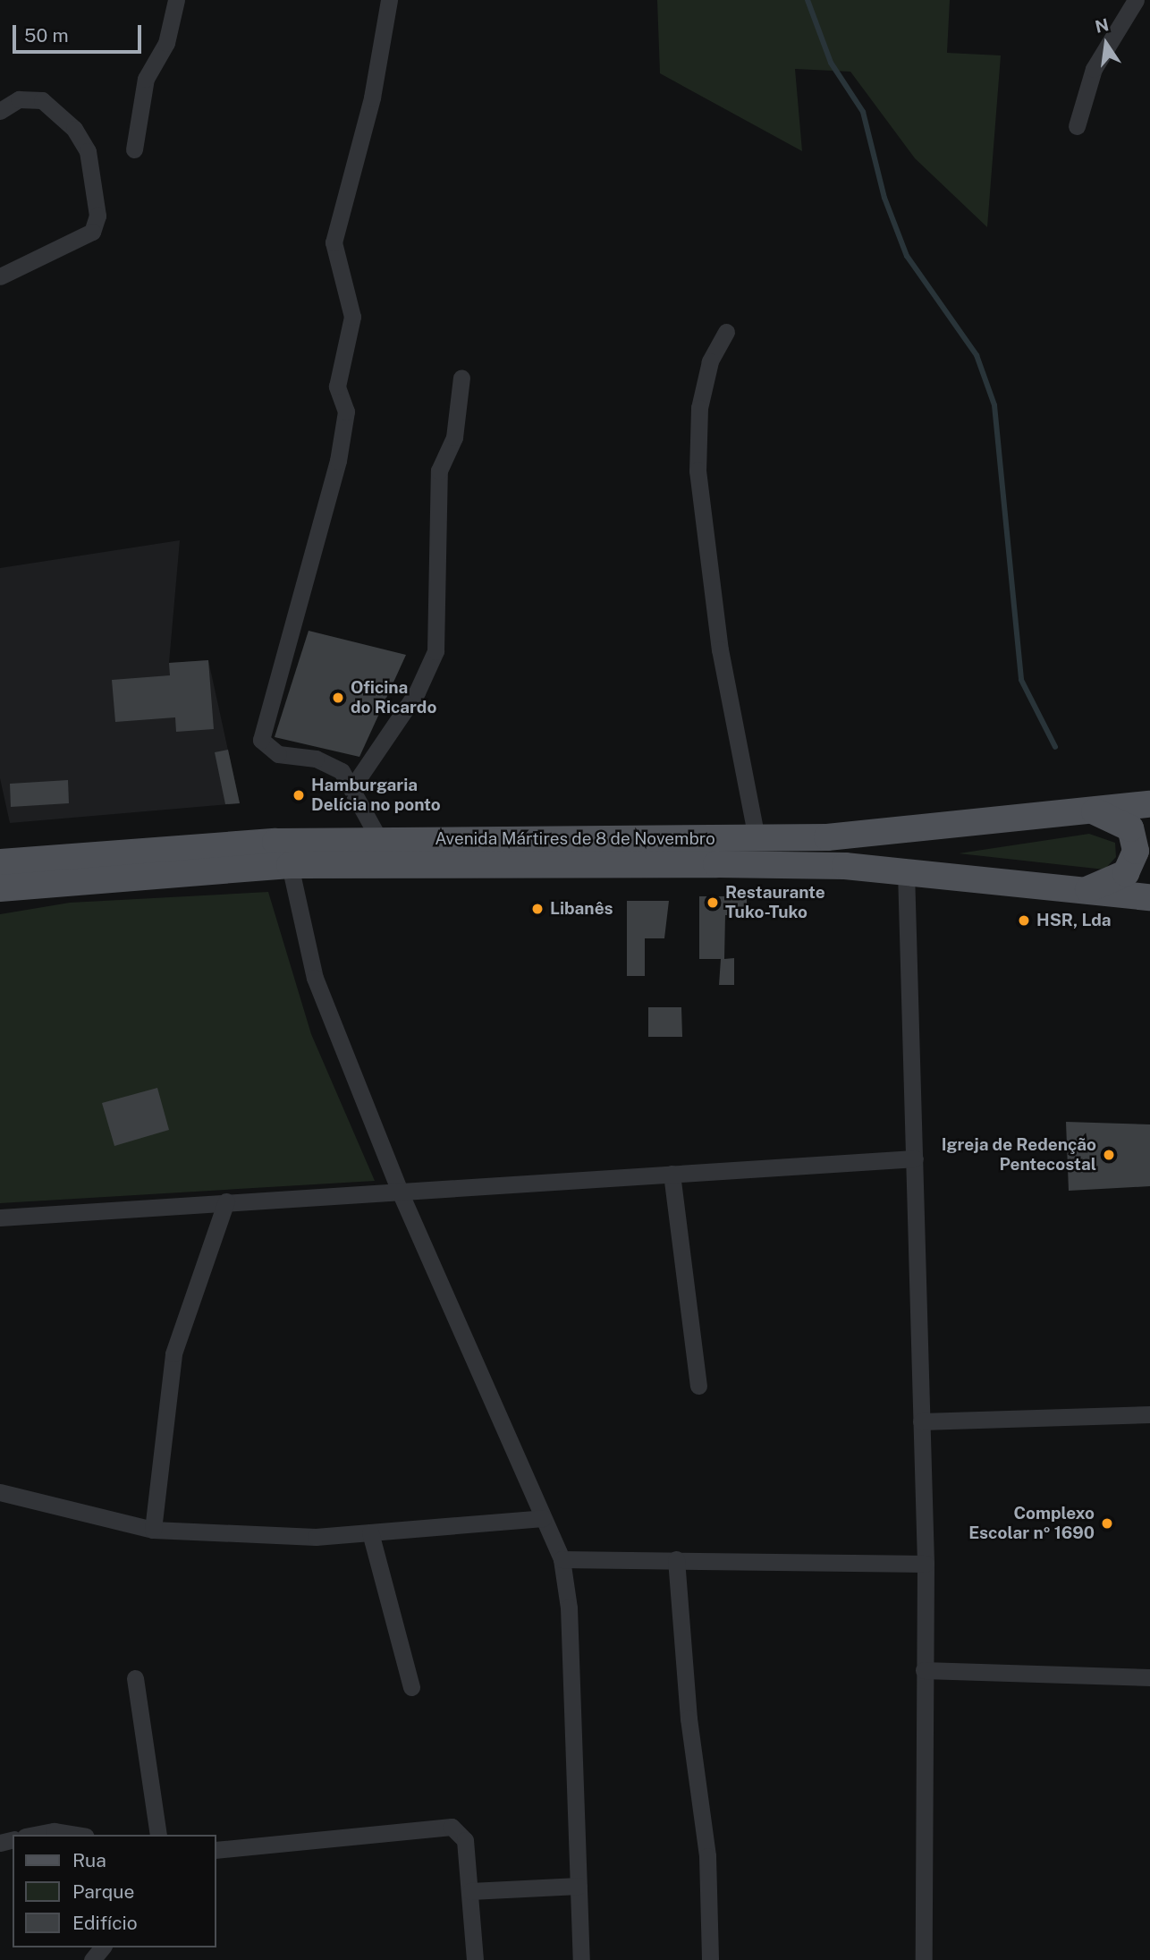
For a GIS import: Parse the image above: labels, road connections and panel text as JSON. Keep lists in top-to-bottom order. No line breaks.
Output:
{"streets":{"main road":["Avenida Mártires de 8 de Novembro"]},"places":["Oficina do Ricardo","Hamburgaria Delícia no ponto","Restaurante Tuko-Tuko","Libanês","HSR, Lda","Igreja de Redenção Pentecostal","Complexo Escolar nº 1690"],"legend":["Rua","Parque","Edifício"],"scale_bar":"50 m","north":"top"}
